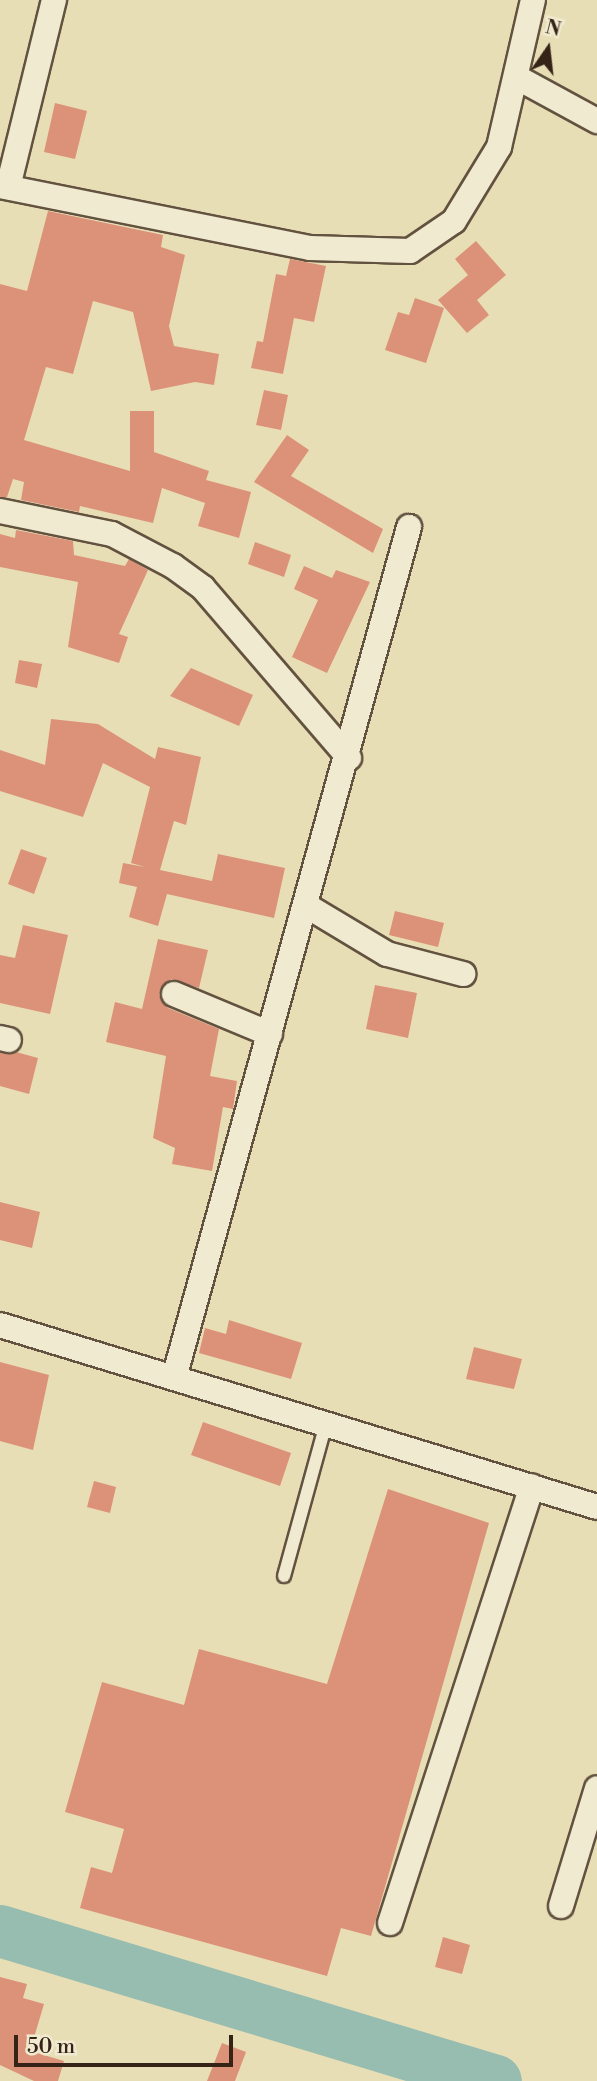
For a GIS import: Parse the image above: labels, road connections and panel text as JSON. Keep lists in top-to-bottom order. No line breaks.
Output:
{"scale_bar":"50 m","north":"top"}
